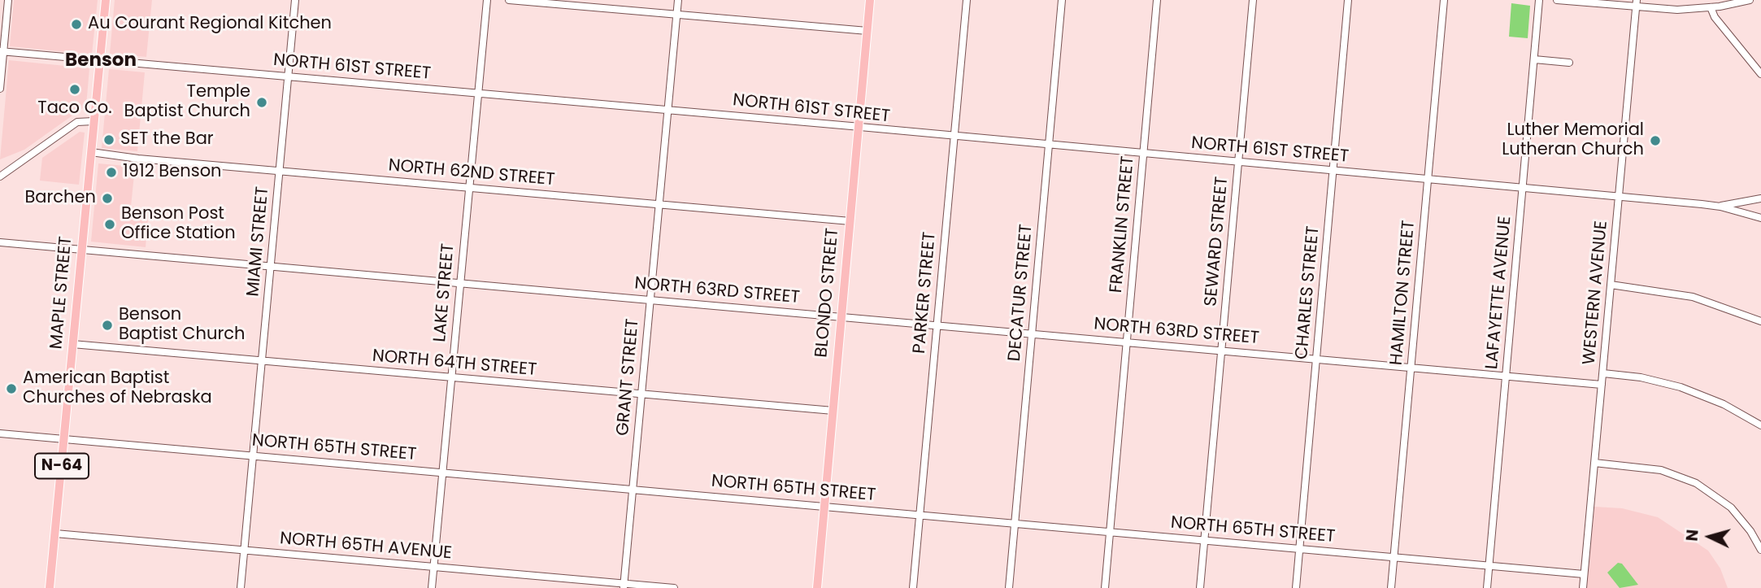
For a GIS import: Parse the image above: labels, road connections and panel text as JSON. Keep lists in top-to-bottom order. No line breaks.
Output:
{"streets":{"main road":["MAPLE STREET","BLONDO STREET","N-64"],"street":["NORTH 61ST STREET","NORTH 62ND STREET","FRANKLIN STREET","MIAMI STREET","SEWARD STREET","NORTH 63RD STREET","LAKE STREET","PARKER STREET","DECATUR STREET","CHARLES STREET","HAMILTON STREET","LAFAYETTE AVENUE","WESTERN AVENUE","NORTH 64TH STREET","GRANT STREET","NORTH 65TH STREET","NORTH 65TH AVENUE"]},"crossings":[["NORTH 61ST STREET","FRANKLIN STREET"],["NORTH 61ST STREET","MIAMI STREET"],["NORTH 61ST STREET","SEWARD STREET"],["NORTH 61ST STREET","MAPLE STREET"],["NORTH 61ST STREET","LAKE STREET"],["NORTH 61ST STREET","BLONDO STREET"],["NORTH 61ST STREET","PARKER STREET"],["NORTH 61ST STREET","DECATUR STREET"],["NORTH 61ST STREET","CHARLES STREET"],["NORTH 61ST STREET","HAMILTON STREET"],["NORTH 61ST STREET","LAFAYETTE AVENUE"],["NORTH 61ST STREET","WESTERN AVENUE"],["NORTH 61ST STREET","GRANT STREET"],["NORTH 62ND STREET","MIAMI STREET"],["NORTH 62ND STREET","MAPLE STREET"],["NORTH 62ND STREET","LAKE STREET"],["NORTH 62ND STREET","BLONDO STREET"],["NORTH 62ND STREET","GRANT STREET"],["FRANKLIN STREET","NORTH 63RD STREET"],["FRANKLIN STREET","NORTH 65TH STREET"],["MIAMI STREET","NORTH 63RD STREET"],["MIAMI STREET","NORTH 64TH STREET"],["MIAMI STREET","NORTH 65TH STREET"],["MIAMI STREET","NORTH 65TH AVENUE"],["SEWARD STREET","NORTH 63RD STREET"],["SEWARD STREET","NORTH 65TH STREET"],["NORTH 63RD STREET","MAPLE STREET"],["NORTH 63RD STREET","LAKE STREET"],["NORTH 63RD STREET","BLONDO STREET"],["NORTH 63RD STREET","PARKER STREET"],["NORTH 63RD STREET","DECATUR STREET"],["NORTH 63RD STREET","CHARLES STREET"],["NORTH 63RD STREET","HAMILTON STREET"],["NORTH 63RD STREET","LAFAYETTE AVENUE"],["NORTH 63RD STREET","WESTERN AVENUE"],["NORTH 63RD STREET","GRANT STREET"],["MAPLE STREET","NORTH 64TH STREET"],["MAPLE STREET","NORTH 65TH STREET"],["MAPLE STREET","NORTH 65TH AVENUE"],["LAKE STREET","NORTH 64TH STREET"],["LAKE STREET","NORTH 65TH STREET"],["LAKE STREET","NORTH 65TH AVENUE"],["BLONDO STREET","NORTH 64TH STREET"],["BLONDO STREET","NORTH 65TH STREET"],["PARKER STREET","NORTH 65TH STREET"],["DECATUR STREET","NORTH 65TH STREET"],["CHARLES STREET","NORTH 65TH STREET"],["HAMILTON STREET","NORTH 65TH STREET"],["LAFAYETTE AVENUE","NORTH 65TH STREET"],["WESTERN AVENUE","NORTH 65TH STREET"],["NORTH 64TH STREET","GRANT STREET"],["GRANT STREET","NORTH 65TH STREET"],["GRANT STREET","NORTH 65TH AVENUE"]],"districts":["Benson"],"places":["Au Courant Regional Kitchen","Taco Co.","Temple Baptist Church","SET the Bar","Luther Memorial Lutheran Church","1912 Benson","Barchen","Benson Post Office Station","Benson Baptist Church","American Baptist Churches of Nebraska"],"north":"left"}
